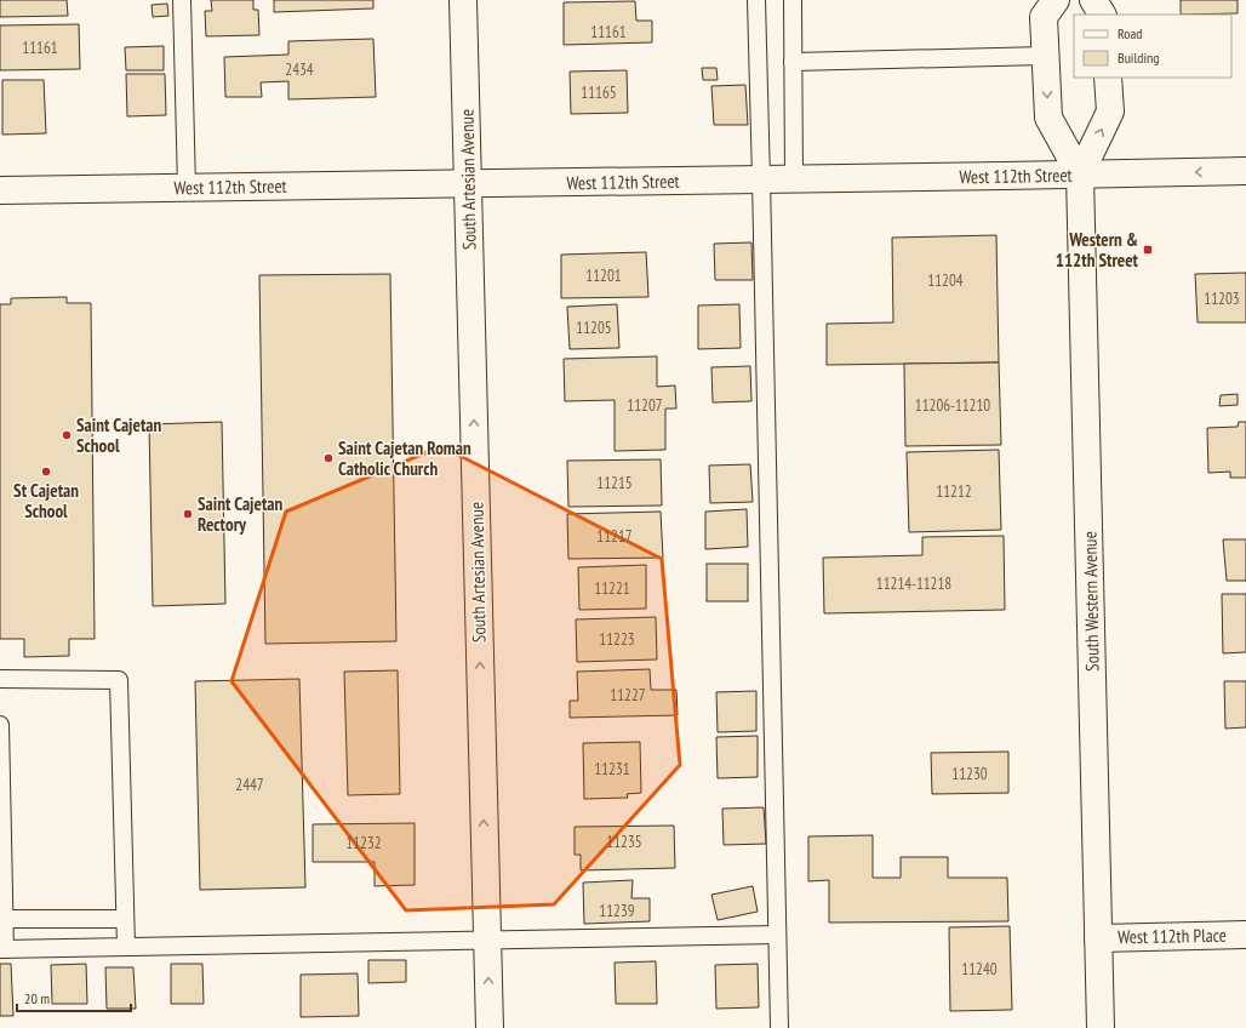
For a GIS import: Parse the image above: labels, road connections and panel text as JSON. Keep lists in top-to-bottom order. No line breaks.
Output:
{"streets":{"street":["West 112th Street","South Artesian Avenue","South Western Avenue","West 112th Place"]},"crossings":[["West 112th Street","South Artesian Avenue"],["West 112th Street","South Western Avenue"],["South Western Avenue","West 112th Place"]],"one_way":["South Artesian Avenue"],"places":{"transit":["Western & 112th Street"],"other":["Saint Cajetan School","Saint Cajetan Roman Catholic Church","St Cajetan School","Saint Cajetan Rectory"]},"house_numbers":["11161","11161","2434","11165","11201","11204","11203","11205","11207","11206-11210","11215","11212","11217","11214-11218","11221","11223","11227","11231","11230","2447","11235","11232","11239","11240"],"legend":["Road","Building"],"scale_bar":"20 m"}
